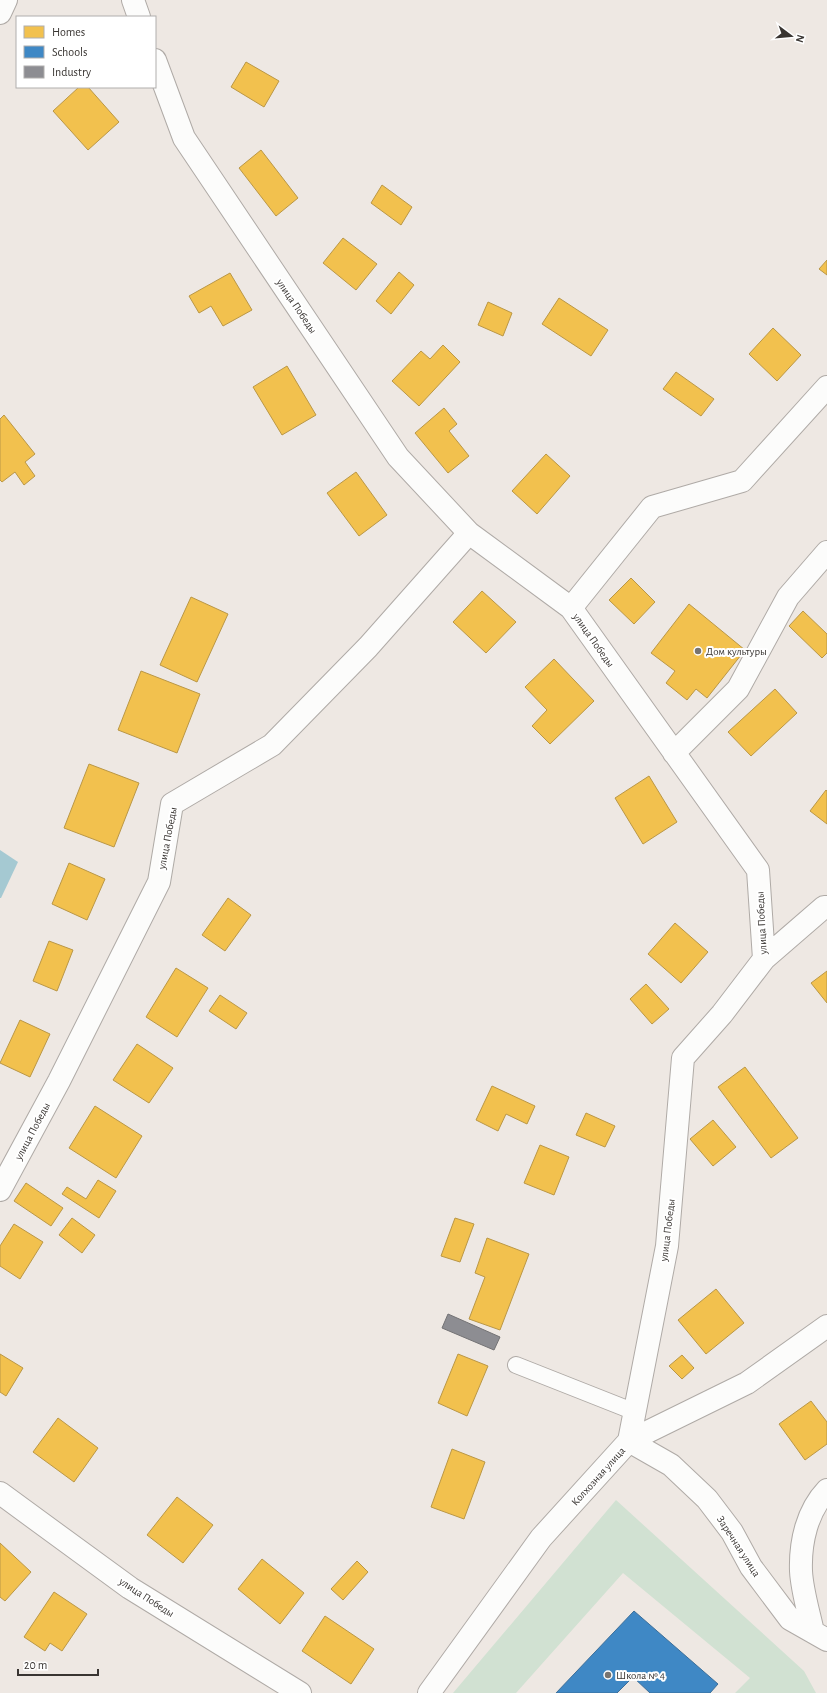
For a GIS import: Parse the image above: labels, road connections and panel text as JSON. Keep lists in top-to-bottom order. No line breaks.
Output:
{"streets":{"street":["улица Победы","Колхозная улица","Заречная улица"]},"crossings":[["улица Победы","Колхозная улица"],["улица Победы","Заречная улица"],["Колхозная улица","Заречная улица"]],"places":["Дом культуры","Школа № 4"],"legend":["Homes","Schools","Industry"],"scale_bar":"20 m","north":"right"}
